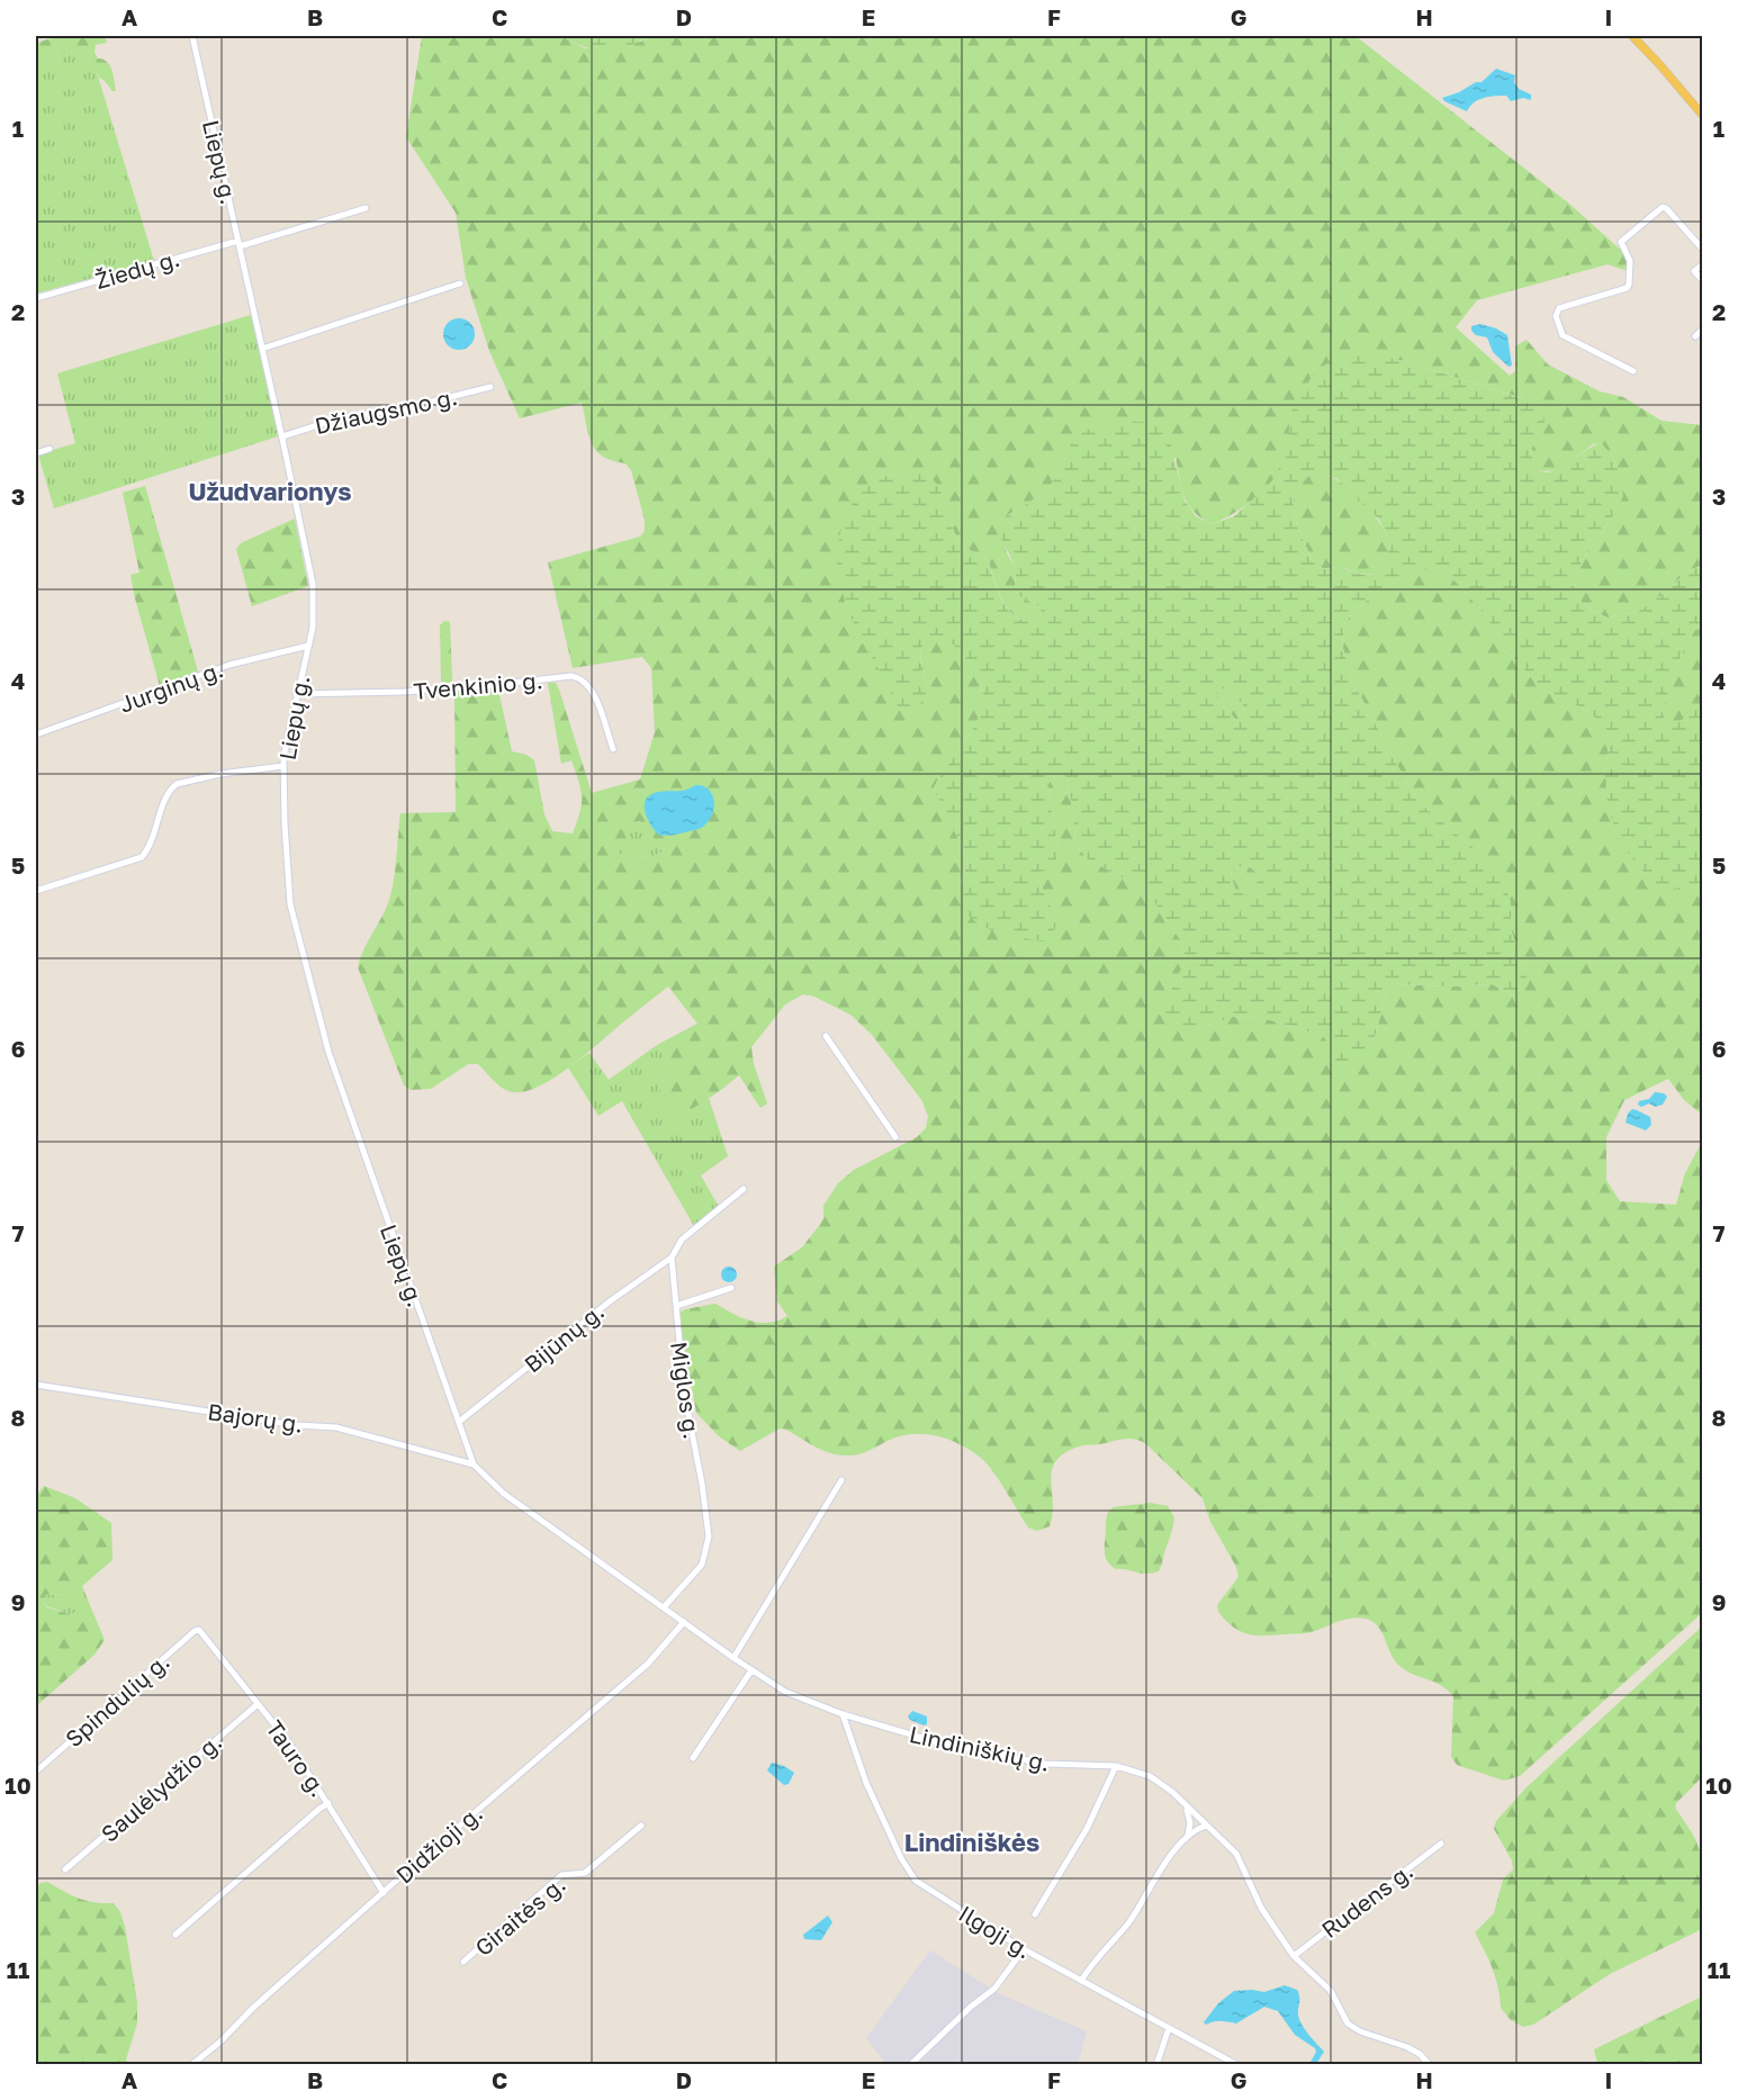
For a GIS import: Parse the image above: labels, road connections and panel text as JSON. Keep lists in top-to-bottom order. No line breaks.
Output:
{"streets":{"street":["Liepų g.","Žiedų g.","Džiaugsmo g.","Tvenkinio g.","Jurginų g.","Bijūnų g.","Miglos g.","Bajorų g.","Spindulių g.","Lindiniškių g.","Tauro g.","Saulėlydžio g.","Didžioji g.","Rudens g.","Giraitės g.","Ilgoji g."]},"crossings":[["Liepų g.","Žiedų g."],["Liepų g.","Džiaugsmo g."],["Liepų g.","Tvenkinio g."],["Liepų g.","Jurginų g."],["Liepų g.","Bijūnų g."],["Liepų g.","Bajorų g."],["Liepų g.","Lindiniškių g."],["Bijūnų g.","Miglos g."],["Miglos g.","Lindiniškių g."],["Bajorų g.","Lindiniškių g."],["Spindulių g.","Tauro g."],["Lindiniškių g.","Didžioji g."],["Lindiniškių g.","Rudens g."],["Lindiniškių g.","Ilgoji g."],["Tauro g.","Saulėlydžio g."],["Tauro g.","Didžioji g."]],"districts":["Užudvarionys","Lindiniškės"],"grid":{"columns":["A","B","C","D","E","F","G","H","I"],"rows":["1","2","3","4","5","6","7","8","9","10","11"]}}
